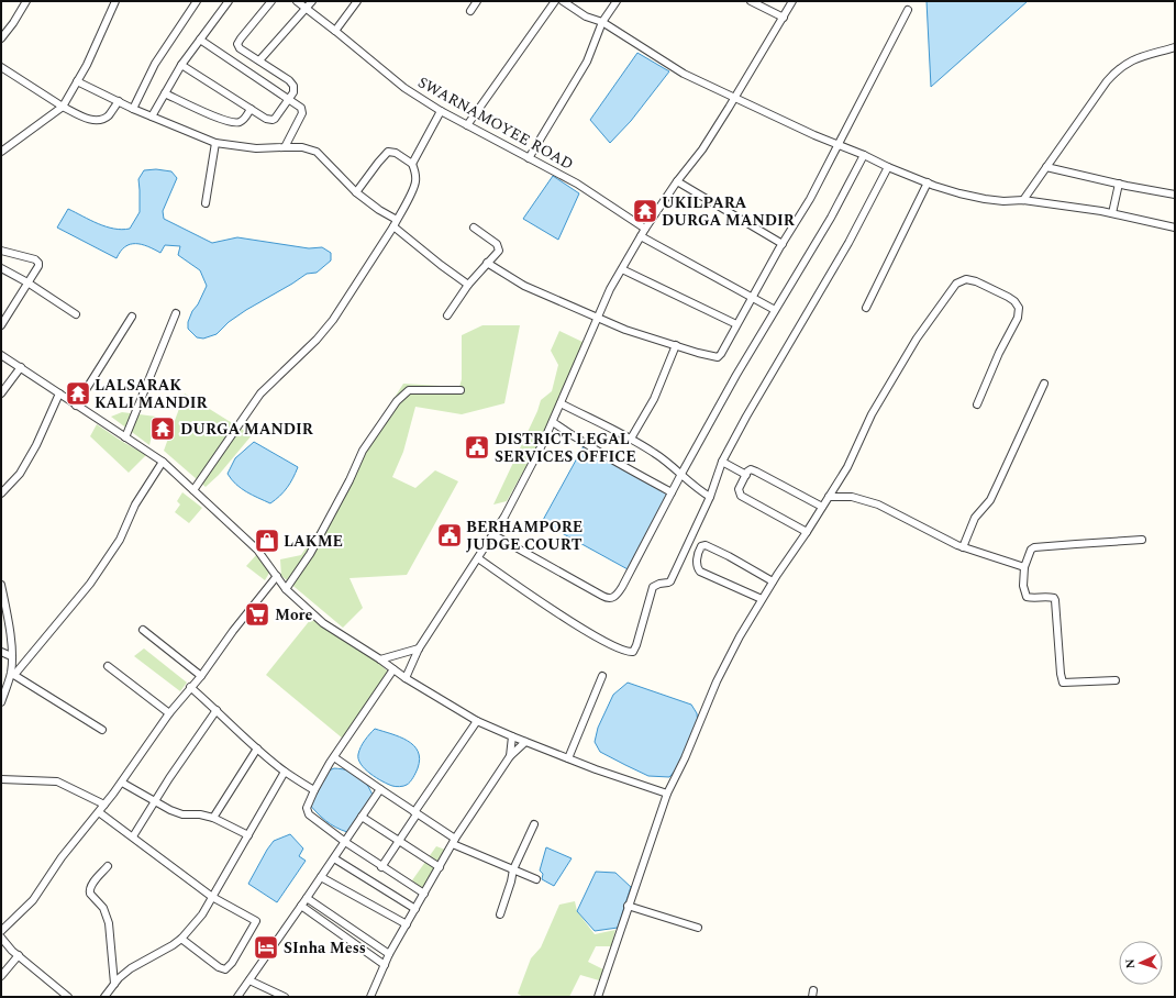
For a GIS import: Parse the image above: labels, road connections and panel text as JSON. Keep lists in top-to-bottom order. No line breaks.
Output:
{"streets":{"street":["SWARNAMOYEE ROAD"]},"places":{"temple":["UKILPARA DURGA MANDIR","LALSARAK KALI MANDIR","DURGA MANDIR"],"public building":["DISTRICT LEGAL SERVICES OFFICE","BERHAMPORE JUDGE COURT"],"shop":["LAKME"],"supermarket":["More"],"hotel":["SInha Mess"]},"north":"left"}
